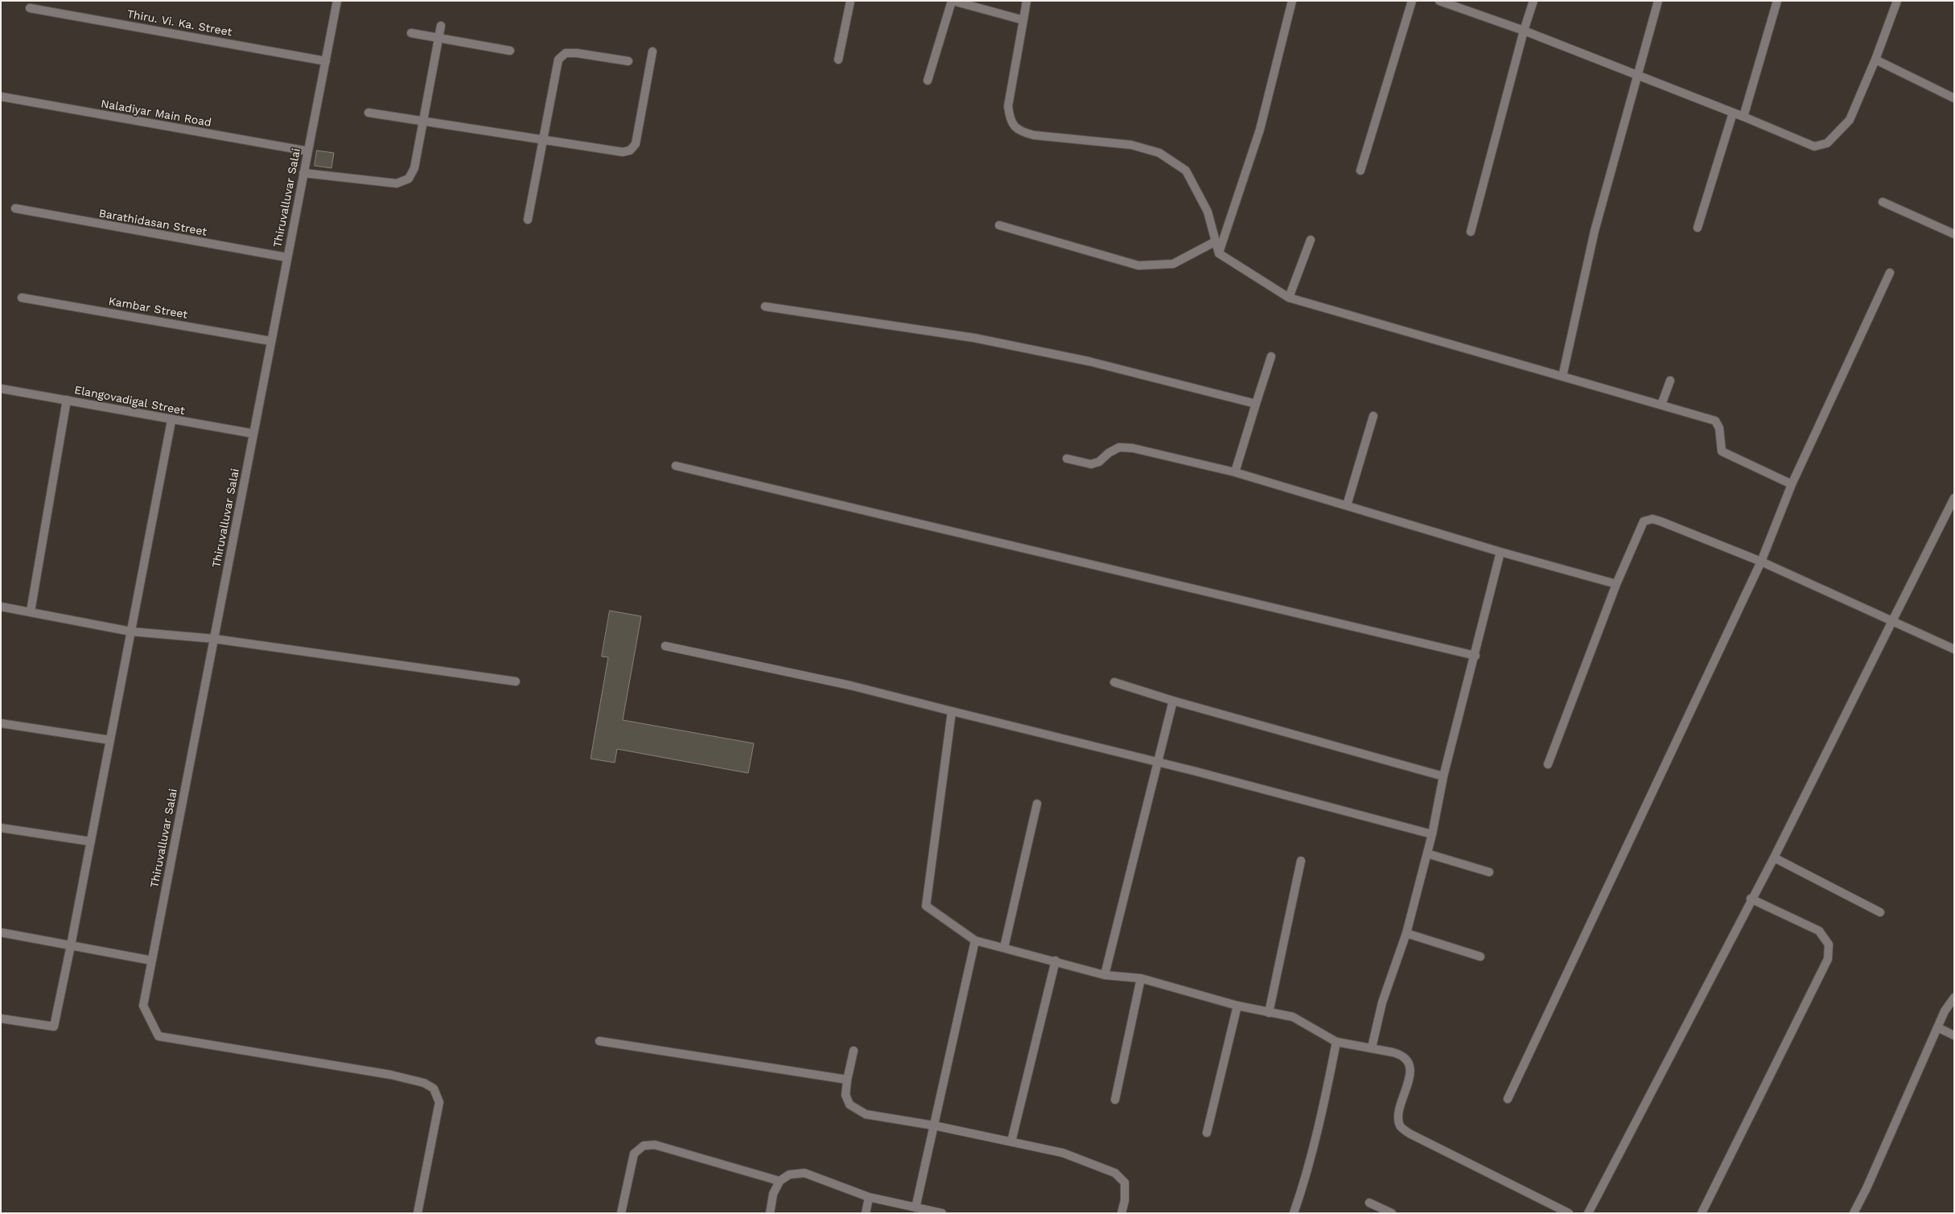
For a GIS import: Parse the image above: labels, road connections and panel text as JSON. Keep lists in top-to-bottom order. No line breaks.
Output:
{"streets":{"street":["Thiru. Vi. Ka. Street","Naladiyar Main Road","Thiruvalluvar Salai","Barathidasan Street","Kambar Street","Elangovadigal Street"]},"crossings":[["Thiru. Vi. Ka. Street","Thiruvalluvar Salai"],["Naladiyar Main Road","Thiruvalluvar Salai"],["Thiruvalluvar Salai","Barathidasan Street"],["Thiruvalluvar Salai","Kambar Street"],["Thiruvalluvar Salai","Elangovadigal Street"]]}
